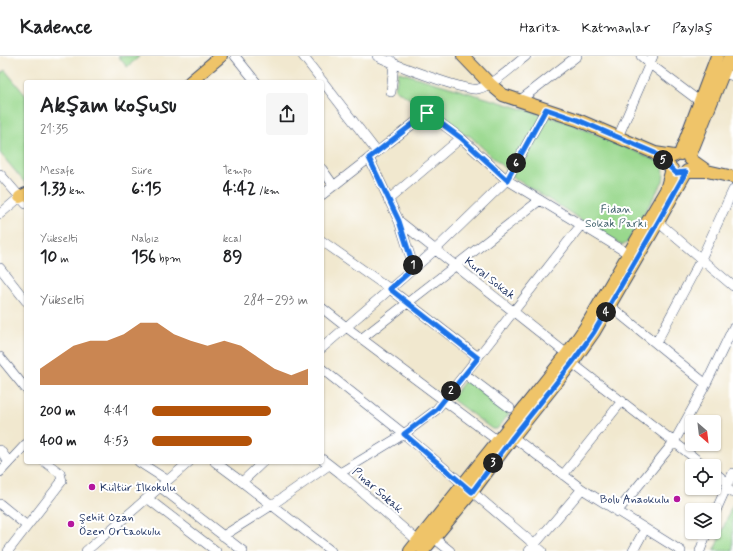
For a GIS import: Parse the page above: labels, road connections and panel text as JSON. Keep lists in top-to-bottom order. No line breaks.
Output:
{"streets":{"street":["Kural Sokak","Pınar Sokak"]},"parks":["Fidan Sokak Parkı"],"places":["Kültür İlkokulu","Bolu Anaokulu","Şehit Ozan Özen Ortaokulu"],"north":"bottom right","page":{"header":"Kadence","nav":["Harita","Katmanlar","Paylaş"],"heading":["Akşam koşusu","21:35"],"stats":[["Mesafe","1.33 km"],["Süre","6:15"],["Tempo","4:42 /km"],["Yükselti","10 m"],["Nabız","156 bpm"],["kcal","89"]],"pins":["5","6","1","4","2","3"],"chart":["Yükselti","284–293 m"],"list":[{"name":"200 m","note":"4:41"},{"name":"400 m","note":"4:53"}]}}
